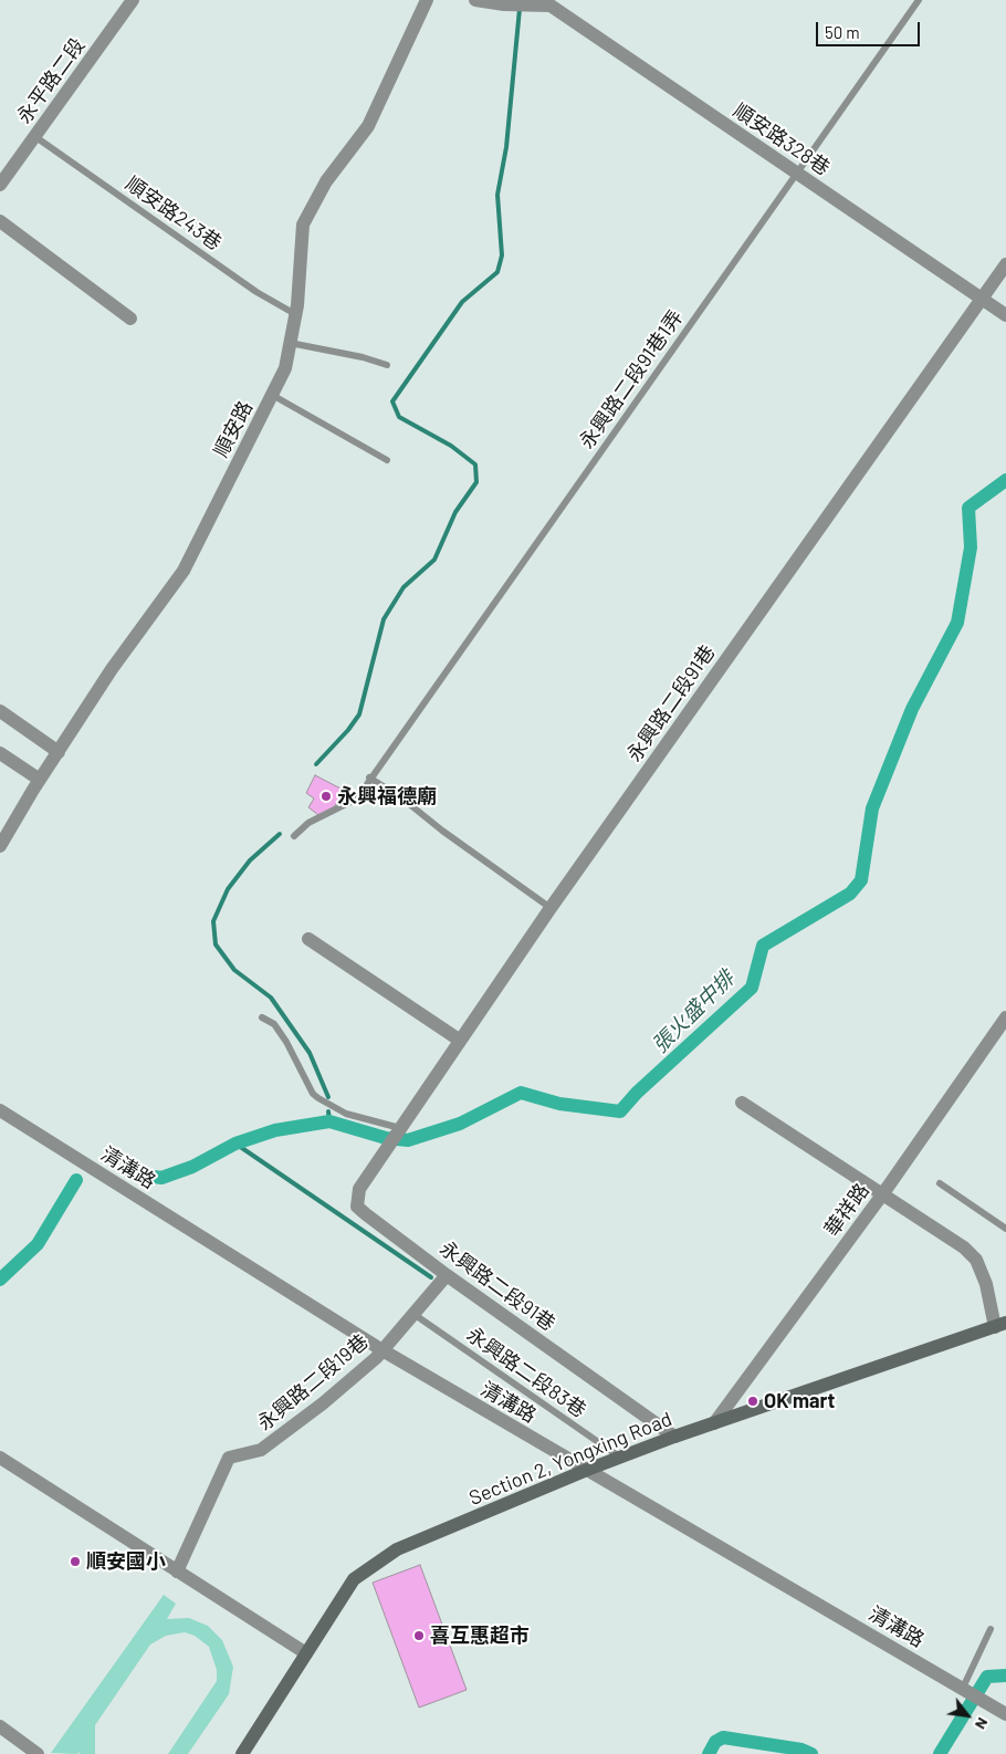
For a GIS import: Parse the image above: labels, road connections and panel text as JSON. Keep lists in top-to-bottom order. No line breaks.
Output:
{"streets":{"street":["永平路二段","順安路328巷","順安路","永興路二段91巷","清溝路","華祥路","永興路二段19巷","Section 2, Yongxing Road"],"lane":["順安路243巷","永興路二段91巷1弄","永興路二段83巷"]},"crossings":[["永平路二段","順安路243巷"],["順安路328巷","永興路二段91巷1弄"],["順安路328巷","永興路二段91巷"],["順安路243巷","順安路"],["永興路二段91巷","永興路二段19巷"],["永興路二段91巷","Section 2, Yongxing Road"],["清溝路","永興路二段19巷"],["清溝路","Section 2, Yongxing Road"],["華祥路","Section 2, Yongxing Road"],["永興路二段83巷","永興路二段19巷"],["永興路二段83巷","Section 2, Yongxing Road"]],"water":["張火盛中排"],"places":["永興福德廟","OK mart","順安國小","喜互惠超市"],"scale_bar":"50 m","north":"bottom right"}
